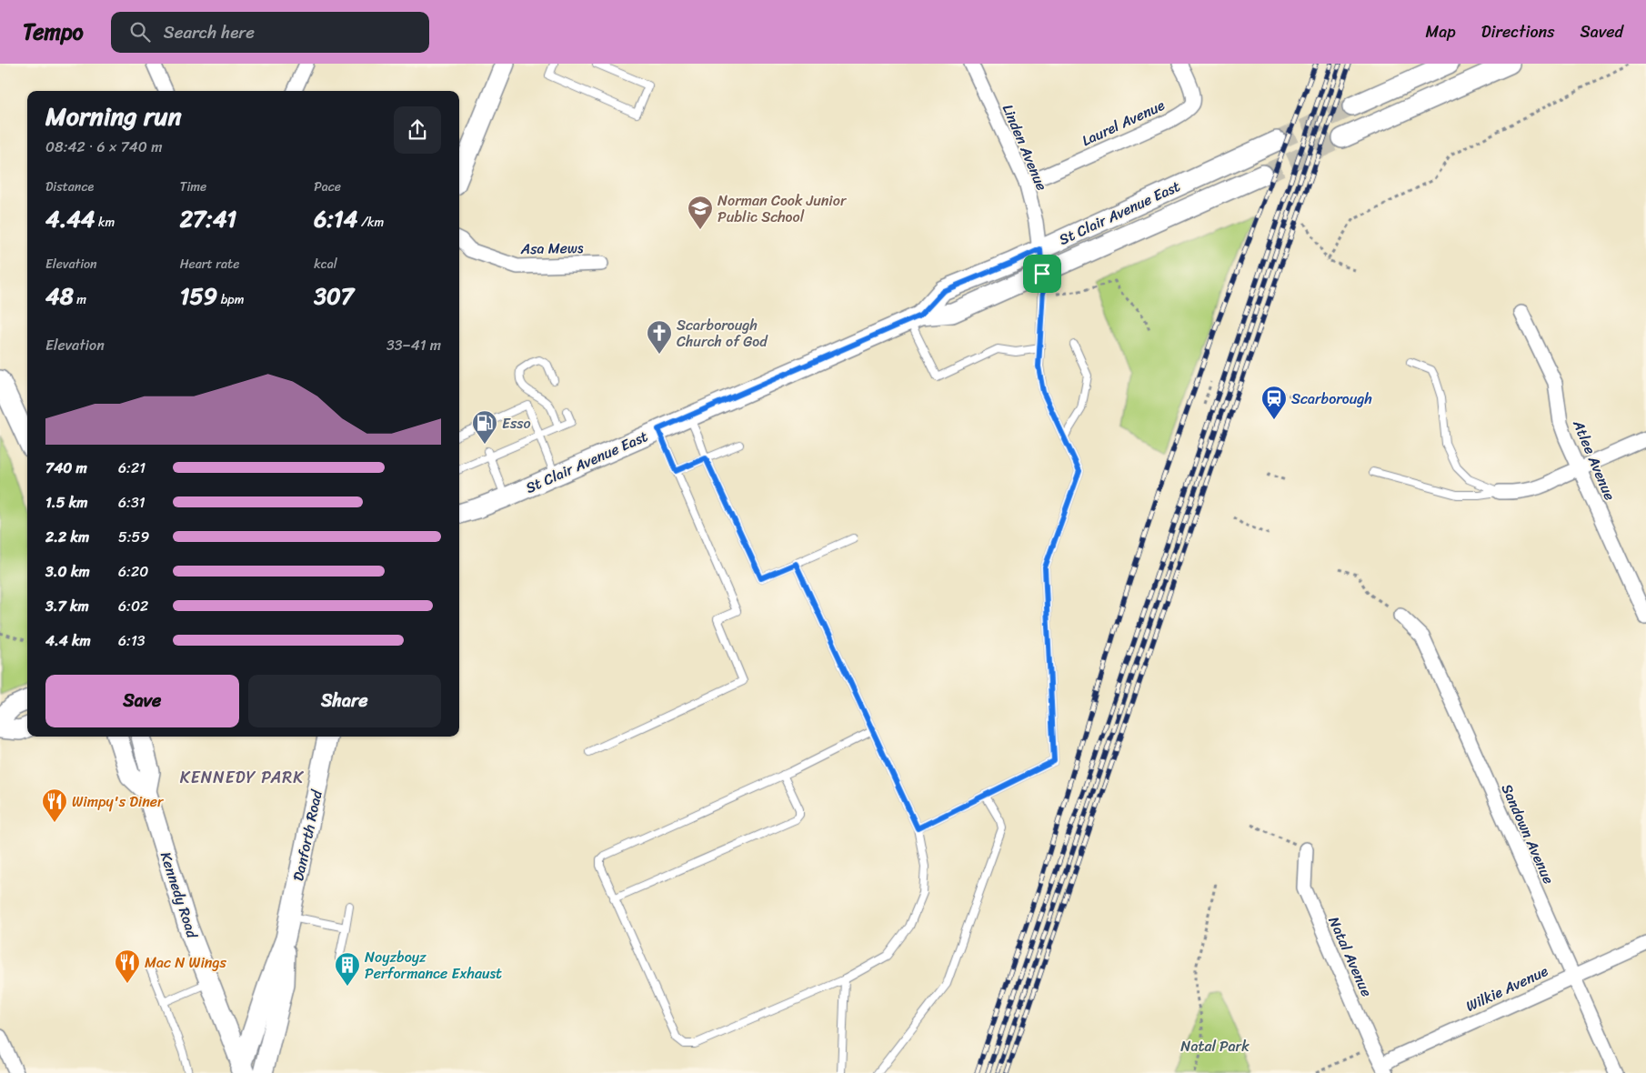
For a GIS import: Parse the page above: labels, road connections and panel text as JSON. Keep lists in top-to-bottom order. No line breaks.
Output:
{"streets":{"main road":["St Clair Avenue East","Danforth Road","Kennedy Road"],"street":["Laurel Avenue","Linden Avenue","Asa Mews","Atlee Avenue","Sandown Avenue","Natal Avenue","Wilkie Avenue"]},"crossings":[["Laurel Avenue","Linden Avenue"],["Linden Avenue","St Clair Avenue East"],["Sandown Avenue","Wilkie Avenue"],["Danforth Road","Kennedy Road"],["Natal Avenue","Wilkie Avenue"]],"districts":["KENNEDY PARK"],"parks":["Natal Park"],"places":{"school or university":["Norman Cook Junior Public School"],"church":["Scarborough Church of God"],"station":["Scarborough"],"fuel station":["Esso"],"restaurant":["Wimpy's Diner","Mac N Wings"],"building":["Noyzboyz Performance Exhaust"]},"page":{"header":"Tempo","search":"Search here","nav":["Map","Directions","Saved"],"heading":["Morning run","08:42 · 6 × 740 m"],"stats":[["Distance","4.44 km"],["Time","27:41"],["Pace","6:14 /km"],["Elevation","48 m"],["Heart rate","159 bpm"],["kcal","307"]],"chart":["Elevation","33–41 m"],"list":[{"name":"740 m","note":"6:21"},{"name":"1.5 km","note":"6:31"},{"name":"2.2 km","note":"5:59"},{"name":"3.0 km","note":"6:20"},{"name":"3.7 km","note":"6:02"},{"name":"4.4 km","note":"6:13"}],"buttons":["Save","Share"]}}
